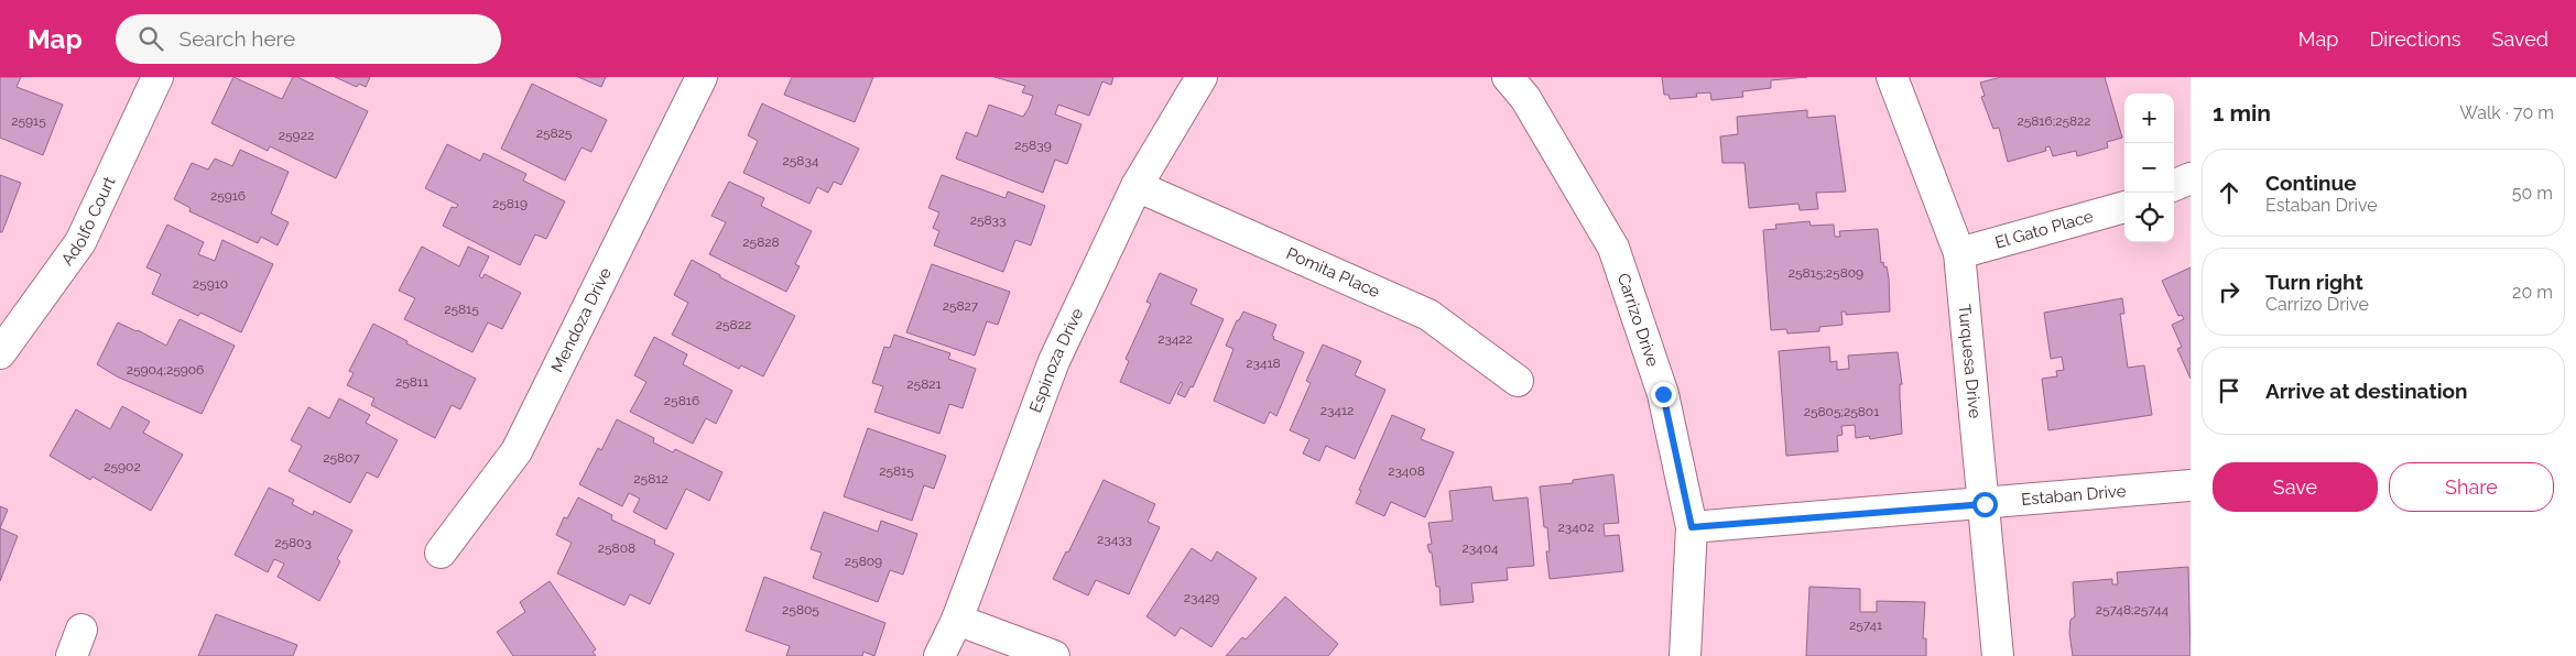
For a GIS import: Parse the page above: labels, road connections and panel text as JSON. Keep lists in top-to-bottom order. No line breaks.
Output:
{"streets":{"street":["Adolfo Court","El Gato Place","Pomita Place","Carrizo Drive","Mendoza Drive","Espinoza Drive","Turquesa Drive","Estaban Drive"]},"crossings":[["El Gato Place","Turquesa Drive"],["Pomita Place","Espinoza Drive"],["Carrizo Drive","Estaban Drive"],["Turquesa Drive","Estaban Drive"]],"house_numbers":["25915","25816;25822","25825","25922","25839","25834","25916","25819","25833","25828","25815;25809","25910","25827","25815","25822","23422","23418","25904;25906","25811","25821","25816","23412","25805;25801","25807","25902","25815","23408","25812","23402","23433","25803","25808","23404","25809","23429","25805","25748;25744","25741"],"page":{"header":"Map","search":"Search here","nav":["Map","Directions","Saved"],"heading":["1 min","Walk · 70 m"],"map_buttons":["+","−"],"list":[["Continue","Estaban Drive","50 m"],["Turn right","Carrizo Drive","20 m"],"Arrive at destination"],"buttons":["Save","Share"]}}
